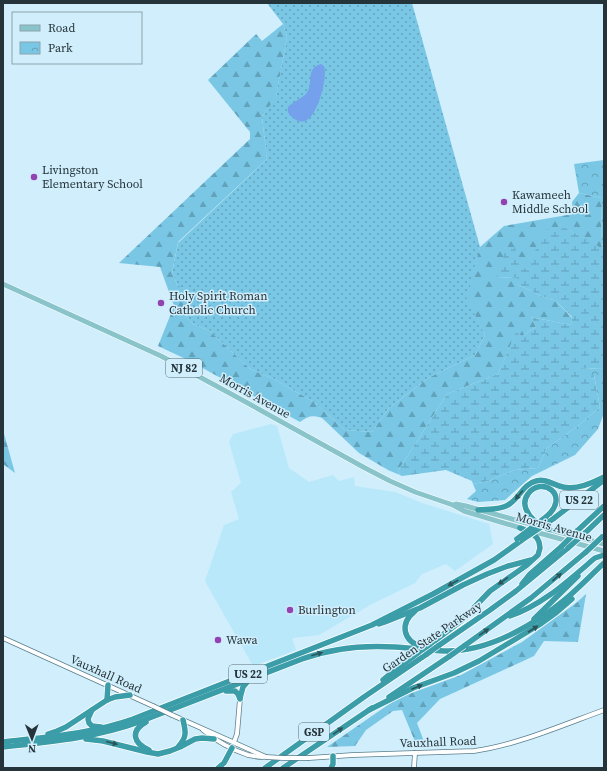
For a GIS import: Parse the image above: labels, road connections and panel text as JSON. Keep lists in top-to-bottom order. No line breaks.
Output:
{"streets":{"highway":["US 22","Garden State Parkway","GSP"],"main road":["NJ 82","Morris Avenue"],"street":["Vauxhall Road"]},"places":["Livingston Elementary School","Kawameeh Middle School","Holy Spirit Roman Catholic Church","Burlington","Wawa"],"legend":["Road","Park"],"north":"bottom"}
